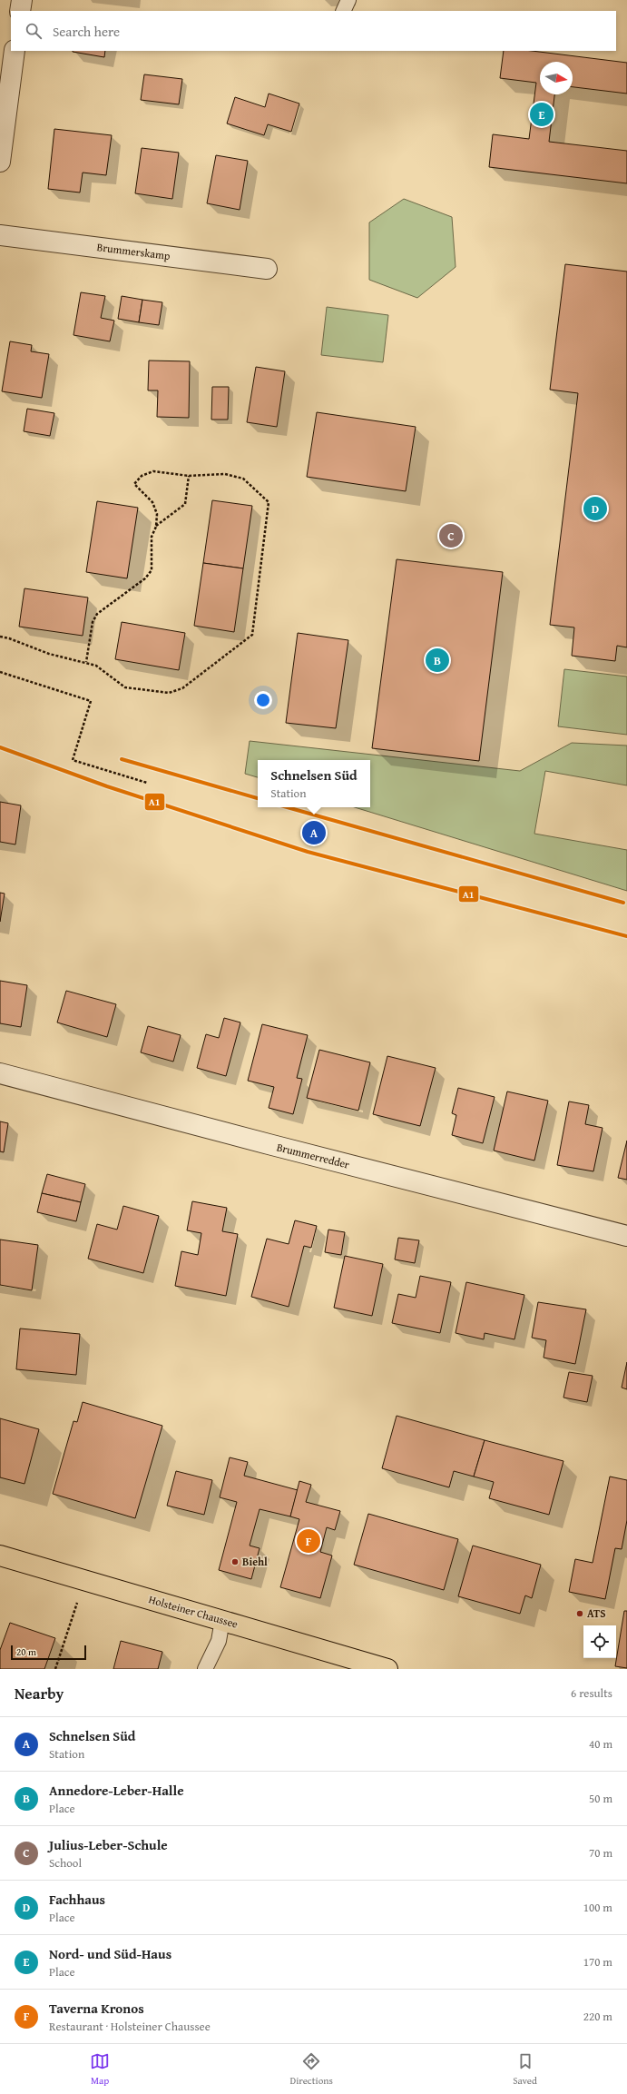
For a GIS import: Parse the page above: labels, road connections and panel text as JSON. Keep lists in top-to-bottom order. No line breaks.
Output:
{"streets":{"main road":["Holsteiner Chaussee"],"street":["Brummerskamp","Brummerredder"]},"places":["Biehl","ATS"],"lines":["transit line A1"],"scale_bar":"20 m","north":"right","page":{"search":"Search here","pins":["E","D","C","B","A","F"],"popup":["Schnelsen Süd","Station"],"scale":"20 m","heading":["Nearby","6 results"],"list":[{"mark":"A","name":"Schnelsen Süd","note":"Station","value":"40 m"},{"mark":"B","name":"Annedore-Leber-Halle","note":"Place","value":"50 m"},{"mark":"C","name":"Julius-Leber-Schule","note":"School","value":"70 m"},{"mark":"D","name":"Fachhaus","note":"Place","value":"100 m"},{"mark":"E","name":"Nord- und Süd-Haus","note":"Place","value":"170 m"},{"mark":"F","name":"Taverna Kronos","note":"Restaurant · Holsteiner Chaussee","value":"220 m"}],"nav":["Map","Directions","Saved"]}}
